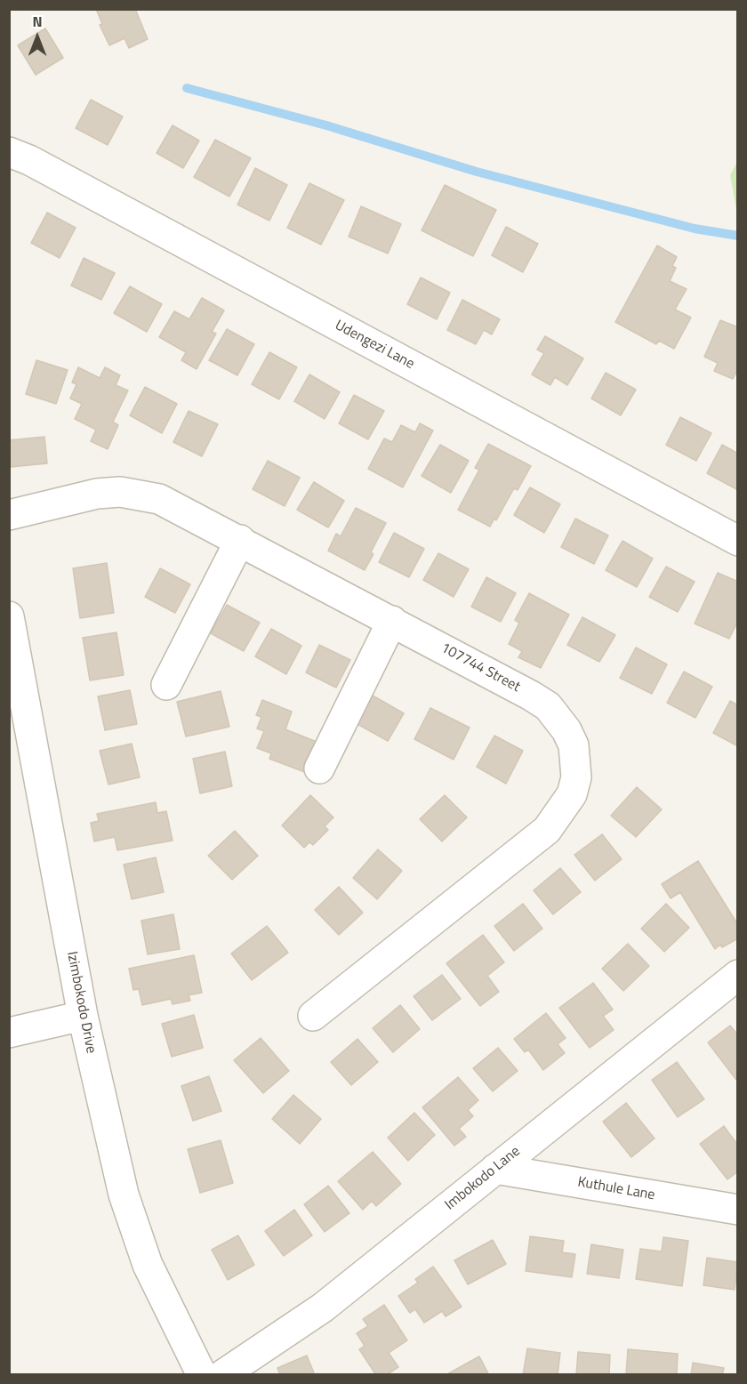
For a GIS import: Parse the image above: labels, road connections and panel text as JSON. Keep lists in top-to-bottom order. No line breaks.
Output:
{"streets":{"street":["Udengezi Lane","107744 Street","Izimbokodo Drive","Imbokodo Lane","Kuthule Lane"]},"crossings":[["Imbokodo Lane","Kuthule Lane"]],"north":"top"}
